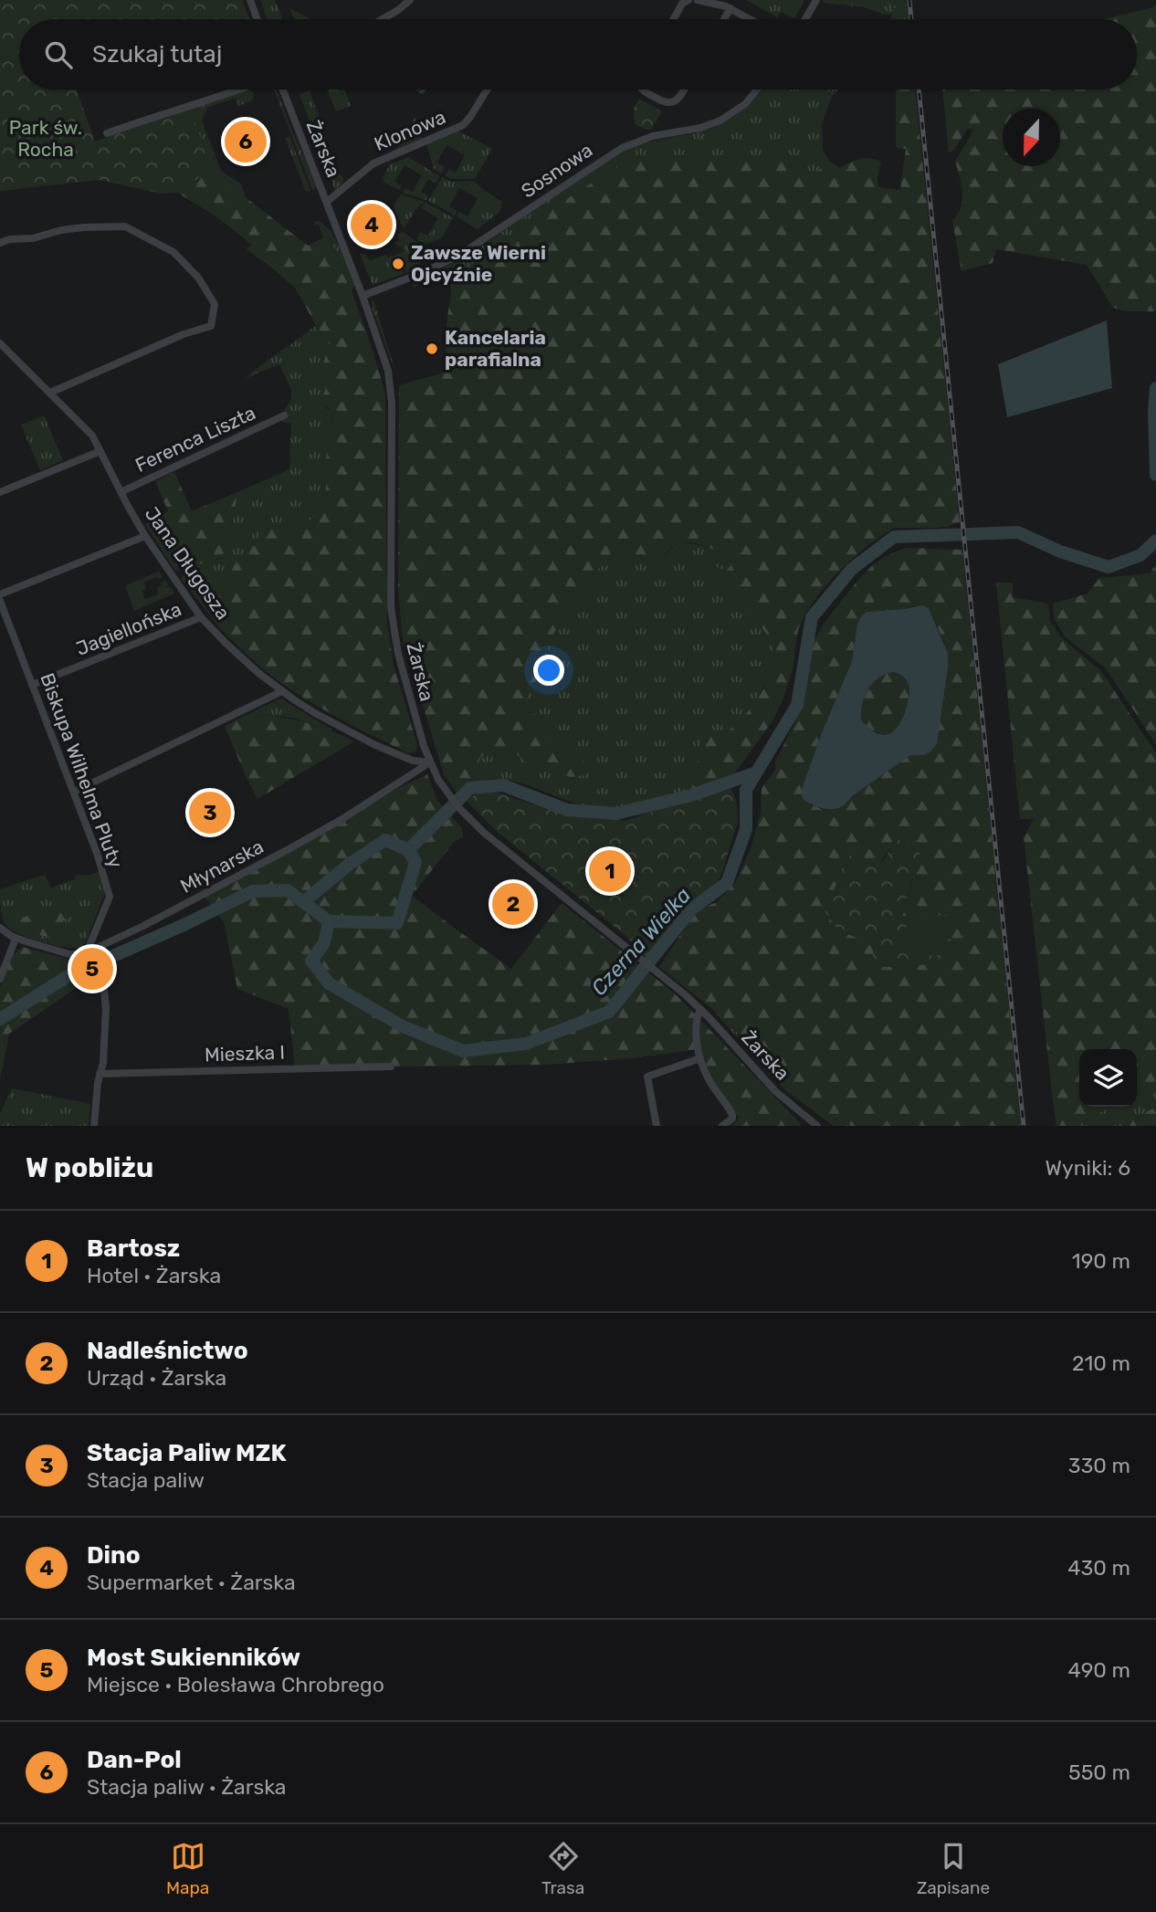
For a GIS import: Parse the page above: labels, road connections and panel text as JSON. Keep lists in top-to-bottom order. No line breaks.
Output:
{"streets":{"street":["Klonowa","Żarska","Sosnowa","Ferenca Liszta","Jana Długosza","Jagiellońska","Biskupa Wilhelma Pluty","Młynarska","Mieszka I"]},"crossings":[["Klonowa","Żarska"],["Żarska","Sosnowa"],["Żarska","Jana Długosza"],["Żarska","Młynarska"],["Ferenca Liszta","Jana Długosza"],["Jana Długosza","Jagiellońska"],["Jana Długosza","Młynarska"],["Jagiellońska","Biskupa Wilhelma Pluty"],["Biskupa Wilhelma Pluty","Młynarska"]],"water":["Czerna Wielka"],"parks":["Park św. Rocha"],"places":["Zawsze Wierni Ojcyźnie","Kancelaria parafialna"],"north":"bottom","page":{"search":"Szukaj tutaj","pins":["6","4","3","1","2","5"],"heading":["W pobliżu","Wyniki: 6"],"list":[{"mark":"1","name":"Bartosz","note":"Hotel · Żarska","value":"190 m"},{"mark":"2","name":"Nadleśnictwo","note":"Urząd · Żarska","value":"210 m"},{"mark":"3","name":"Stacja Paliw MZK","note":"Stacja paliw","value":"330 m"},{"mark":"4","name":"Dino","note":"Supermarket · Żarska","value":"430 m"},{"mark":"5","name":"Most Sukienników","note":"Miejsce · Bolesława Chrobrego","value":"490 m"},{"mark":"6","name":"Dan-Pol","note":"Stacja paliw · Żarska","value":"550 m"}],"nav":["Mapa","Trasa","Zapisane"]}}
